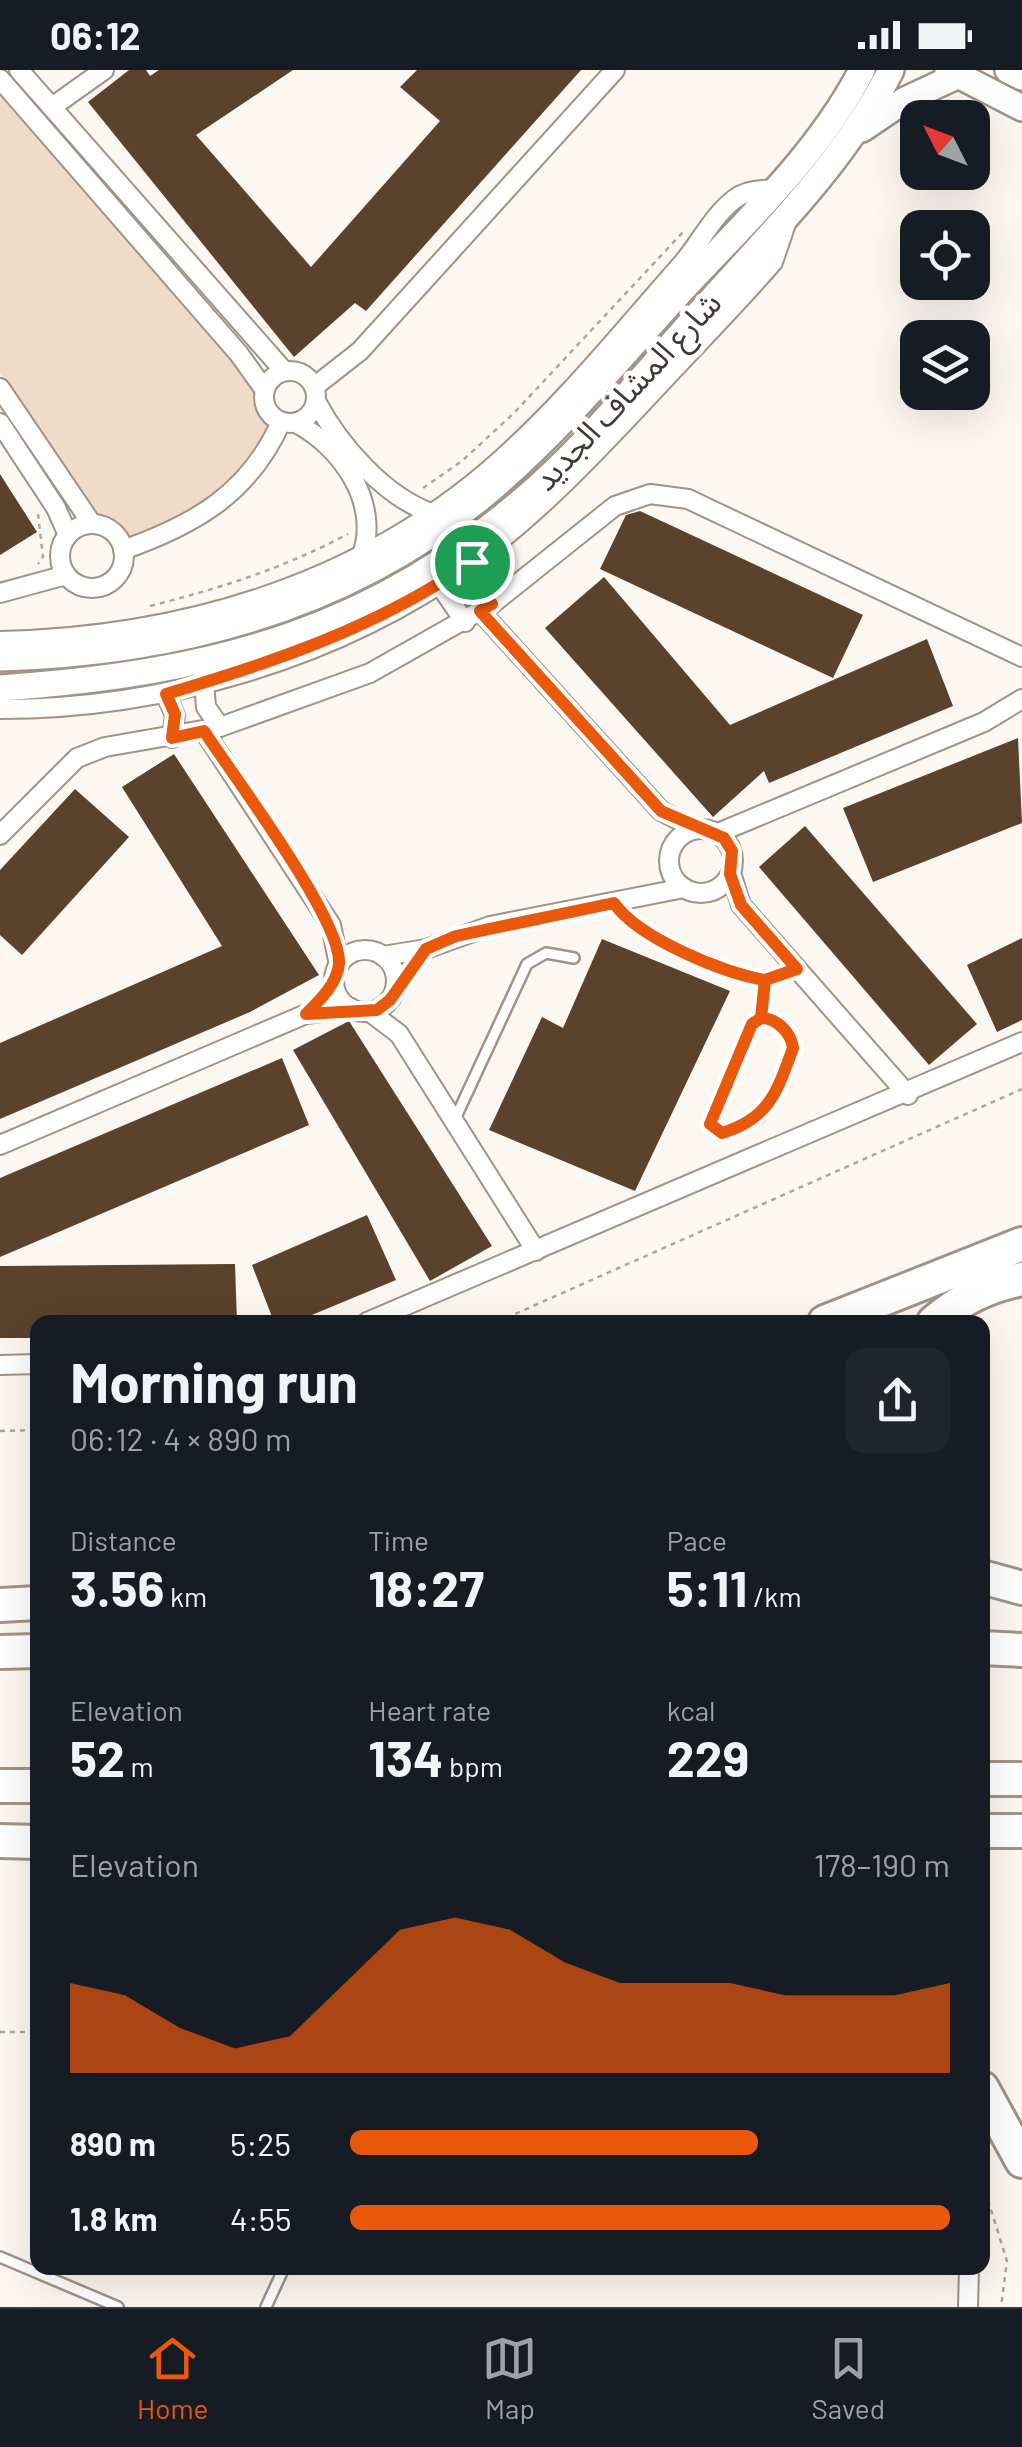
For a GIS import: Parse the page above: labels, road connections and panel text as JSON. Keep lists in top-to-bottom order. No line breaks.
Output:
{"streets":{"street":["شارع المشاف الجديد"]},"north":"top left","page":{"status":"06:12","heading":["Morning run","06:12 · 4 × 890 m"],"stats":[["Distance","3.56 km"],["Time","18:27"],["Pace","5:11 /km"],["Elevation","52 m"],["Heart rate","134 bpm"],["kcal","229"]],"chart":["Elevation","178–190 m"],"list":[{"name":"890 m","note":"5:25"},{"name":"1.8 km","note":"4:55"}],"tabs":["Home","Map","Saved"]}}
